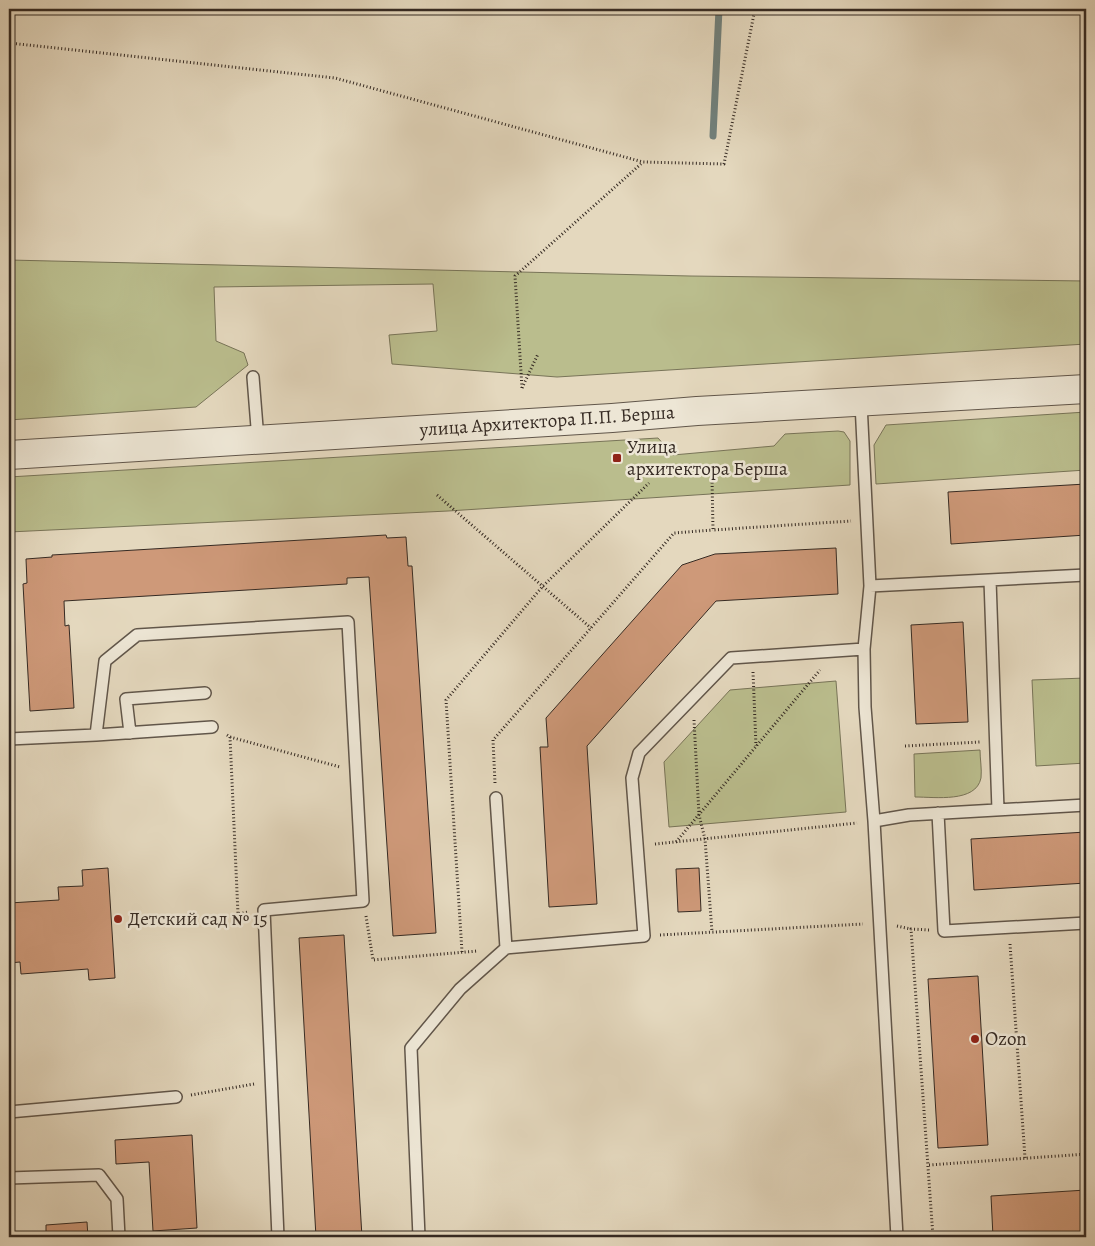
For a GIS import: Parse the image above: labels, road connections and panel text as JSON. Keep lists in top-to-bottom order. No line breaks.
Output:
{"streets":{"street":["улица Архитектора П.П. Берша"]},"places":{"transit":["Улица архитектора Берша"],"other":["Детский сад № 15","Ozon"]}}
